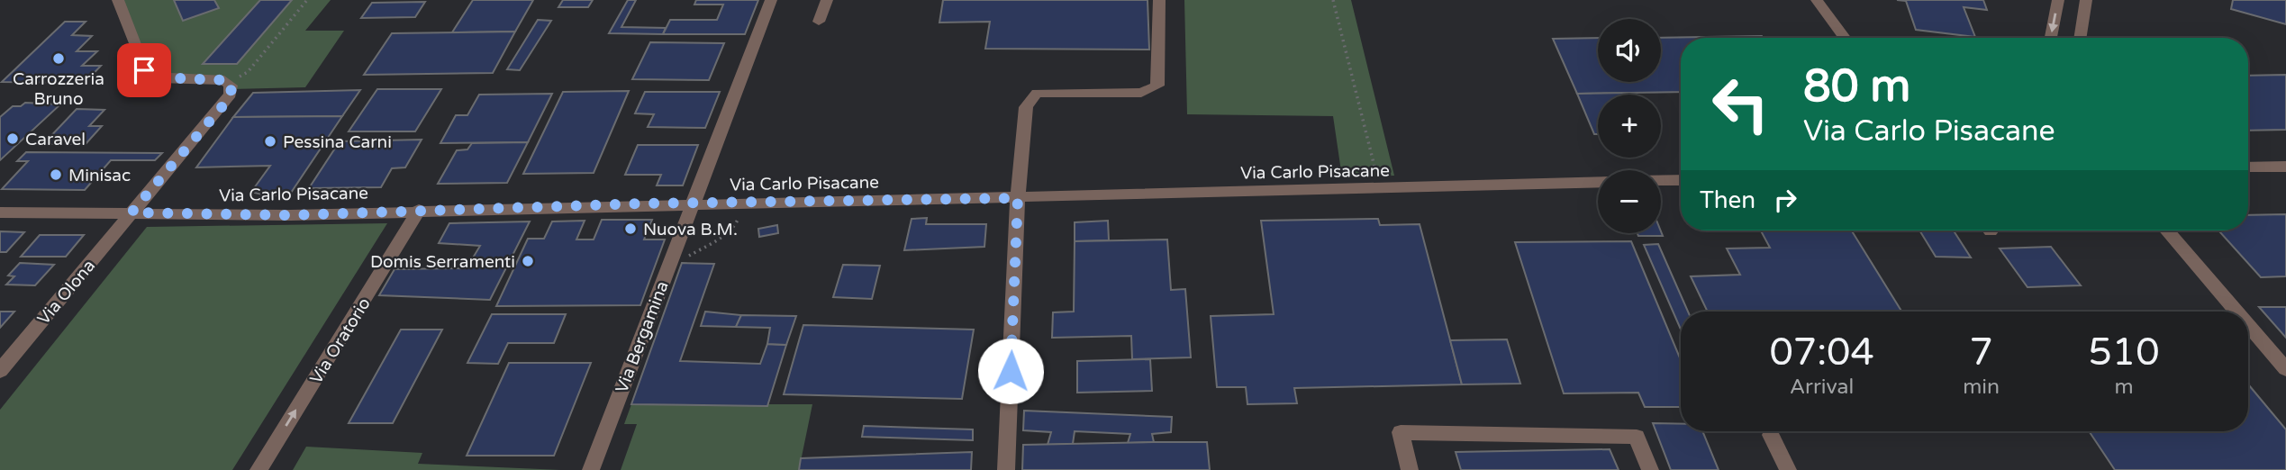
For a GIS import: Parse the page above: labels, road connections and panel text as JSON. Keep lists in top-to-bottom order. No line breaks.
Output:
{"streets":{"street":["Via Carlo Pisacane","Via Olona","Via Bergamina","Via Oratorio"]},"crossings":[["Via Carlo Pisacane","Via Olona"],["Via Carlo Pisacane","Via Bergamina"],["Via Carlo Pisacane","Via Oratorio"]],"one_way":["Via Oratorio"],"places":["Carrozzeria Bruno","Caravel","Pessina Carni","Minisac","Nuova B.M.","Domis Serramenti"],"page":{"map_buttons":["+","−"],"turn":["80 m","Via Carlo Pisacane"],"then":"Then","eta":["07:04","Arrival","7","min","510","m"]}}
